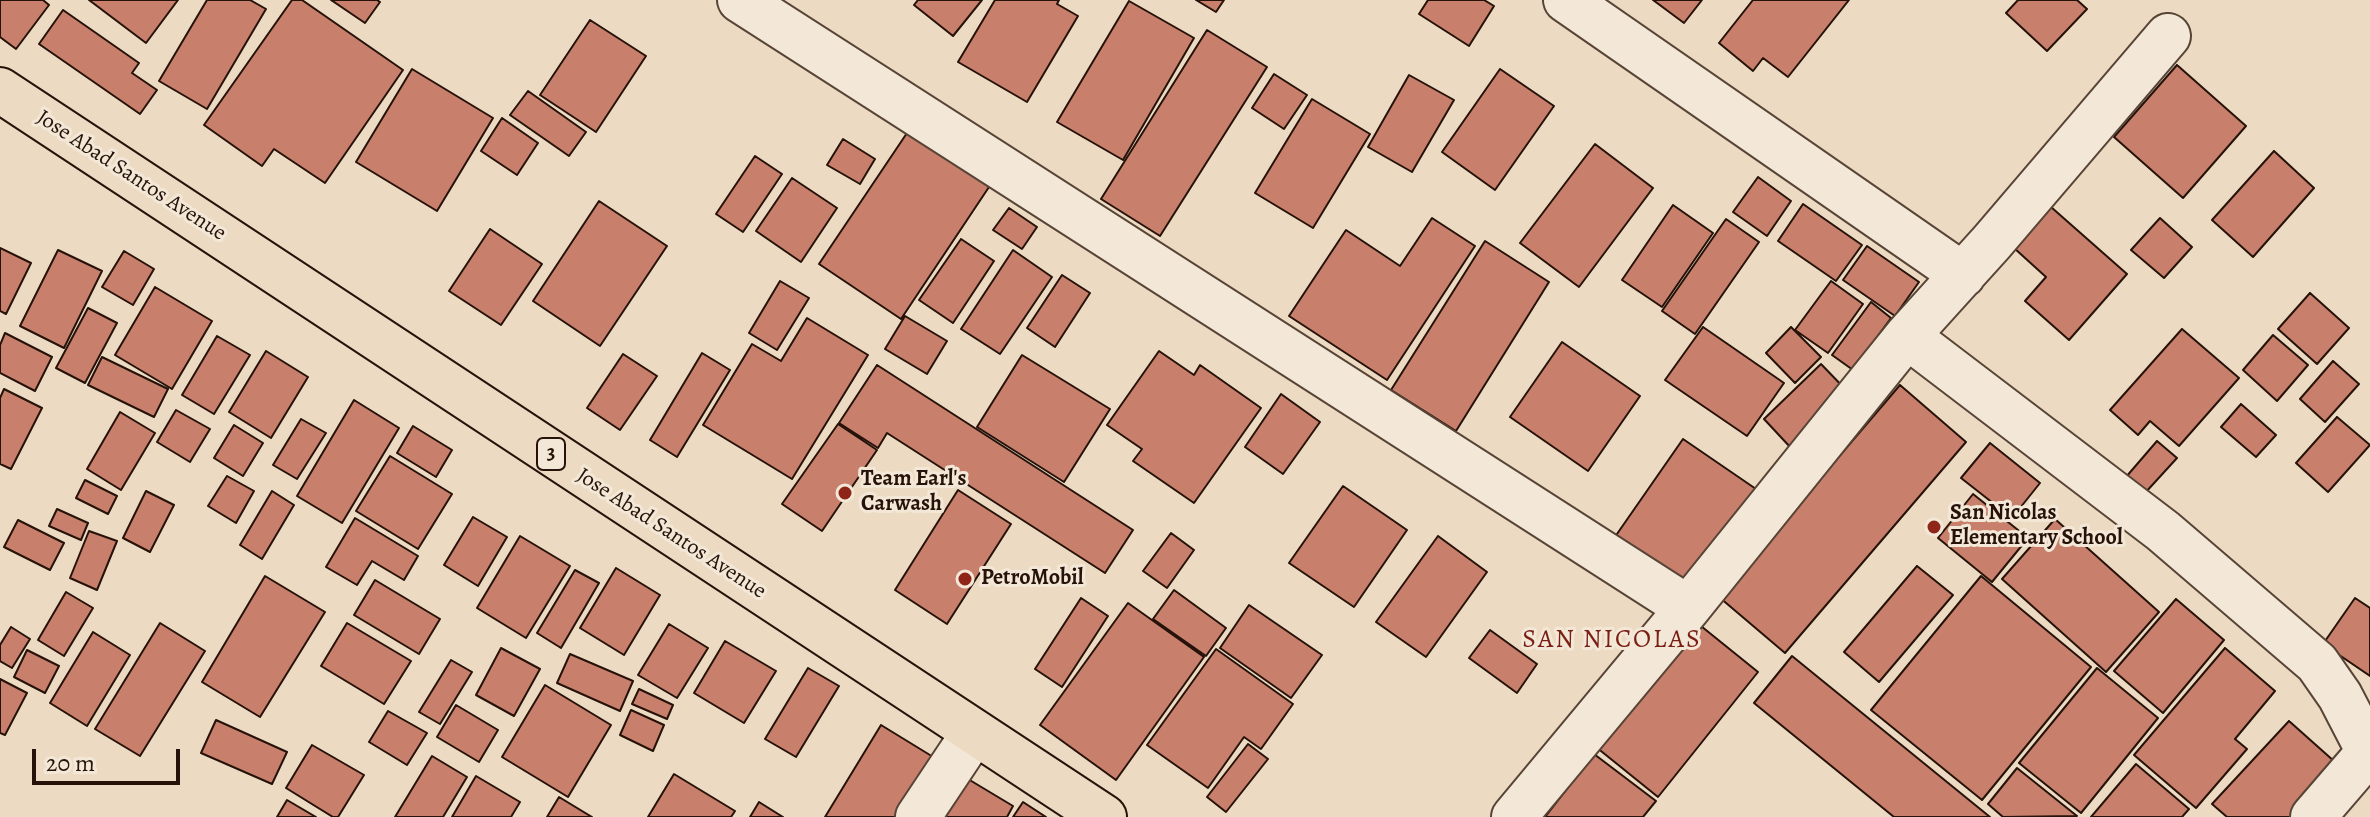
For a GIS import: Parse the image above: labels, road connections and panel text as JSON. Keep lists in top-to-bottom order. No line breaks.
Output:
{"streets":{"highway":["Jose Abad Santos Avenue","3"]},"districts":["SAN NICOLAS"],"places":["Team Earl's Carwash","San Nicolas Elementary School","PetroMobil"],"scale_bar":"20 m"}
